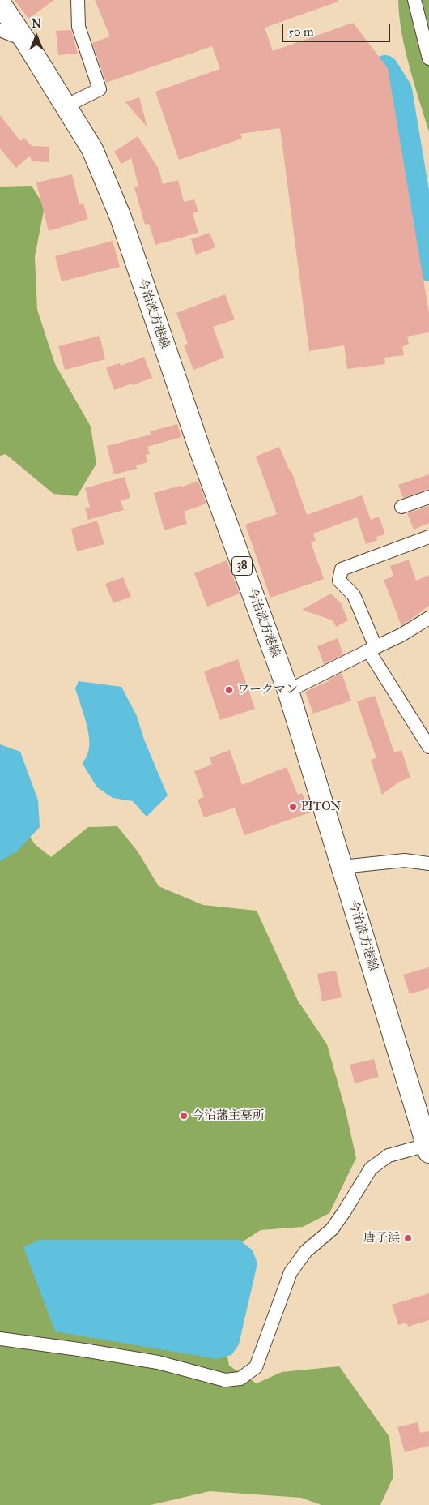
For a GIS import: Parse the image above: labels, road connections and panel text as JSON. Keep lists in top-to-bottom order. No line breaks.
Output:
{"streets":{"main road":["今治波方港線","38"]},"places":["ワークマン","PITON","今治藩主墓所","唐子浜"],"scale_bar":"50 m","north":"top"}
